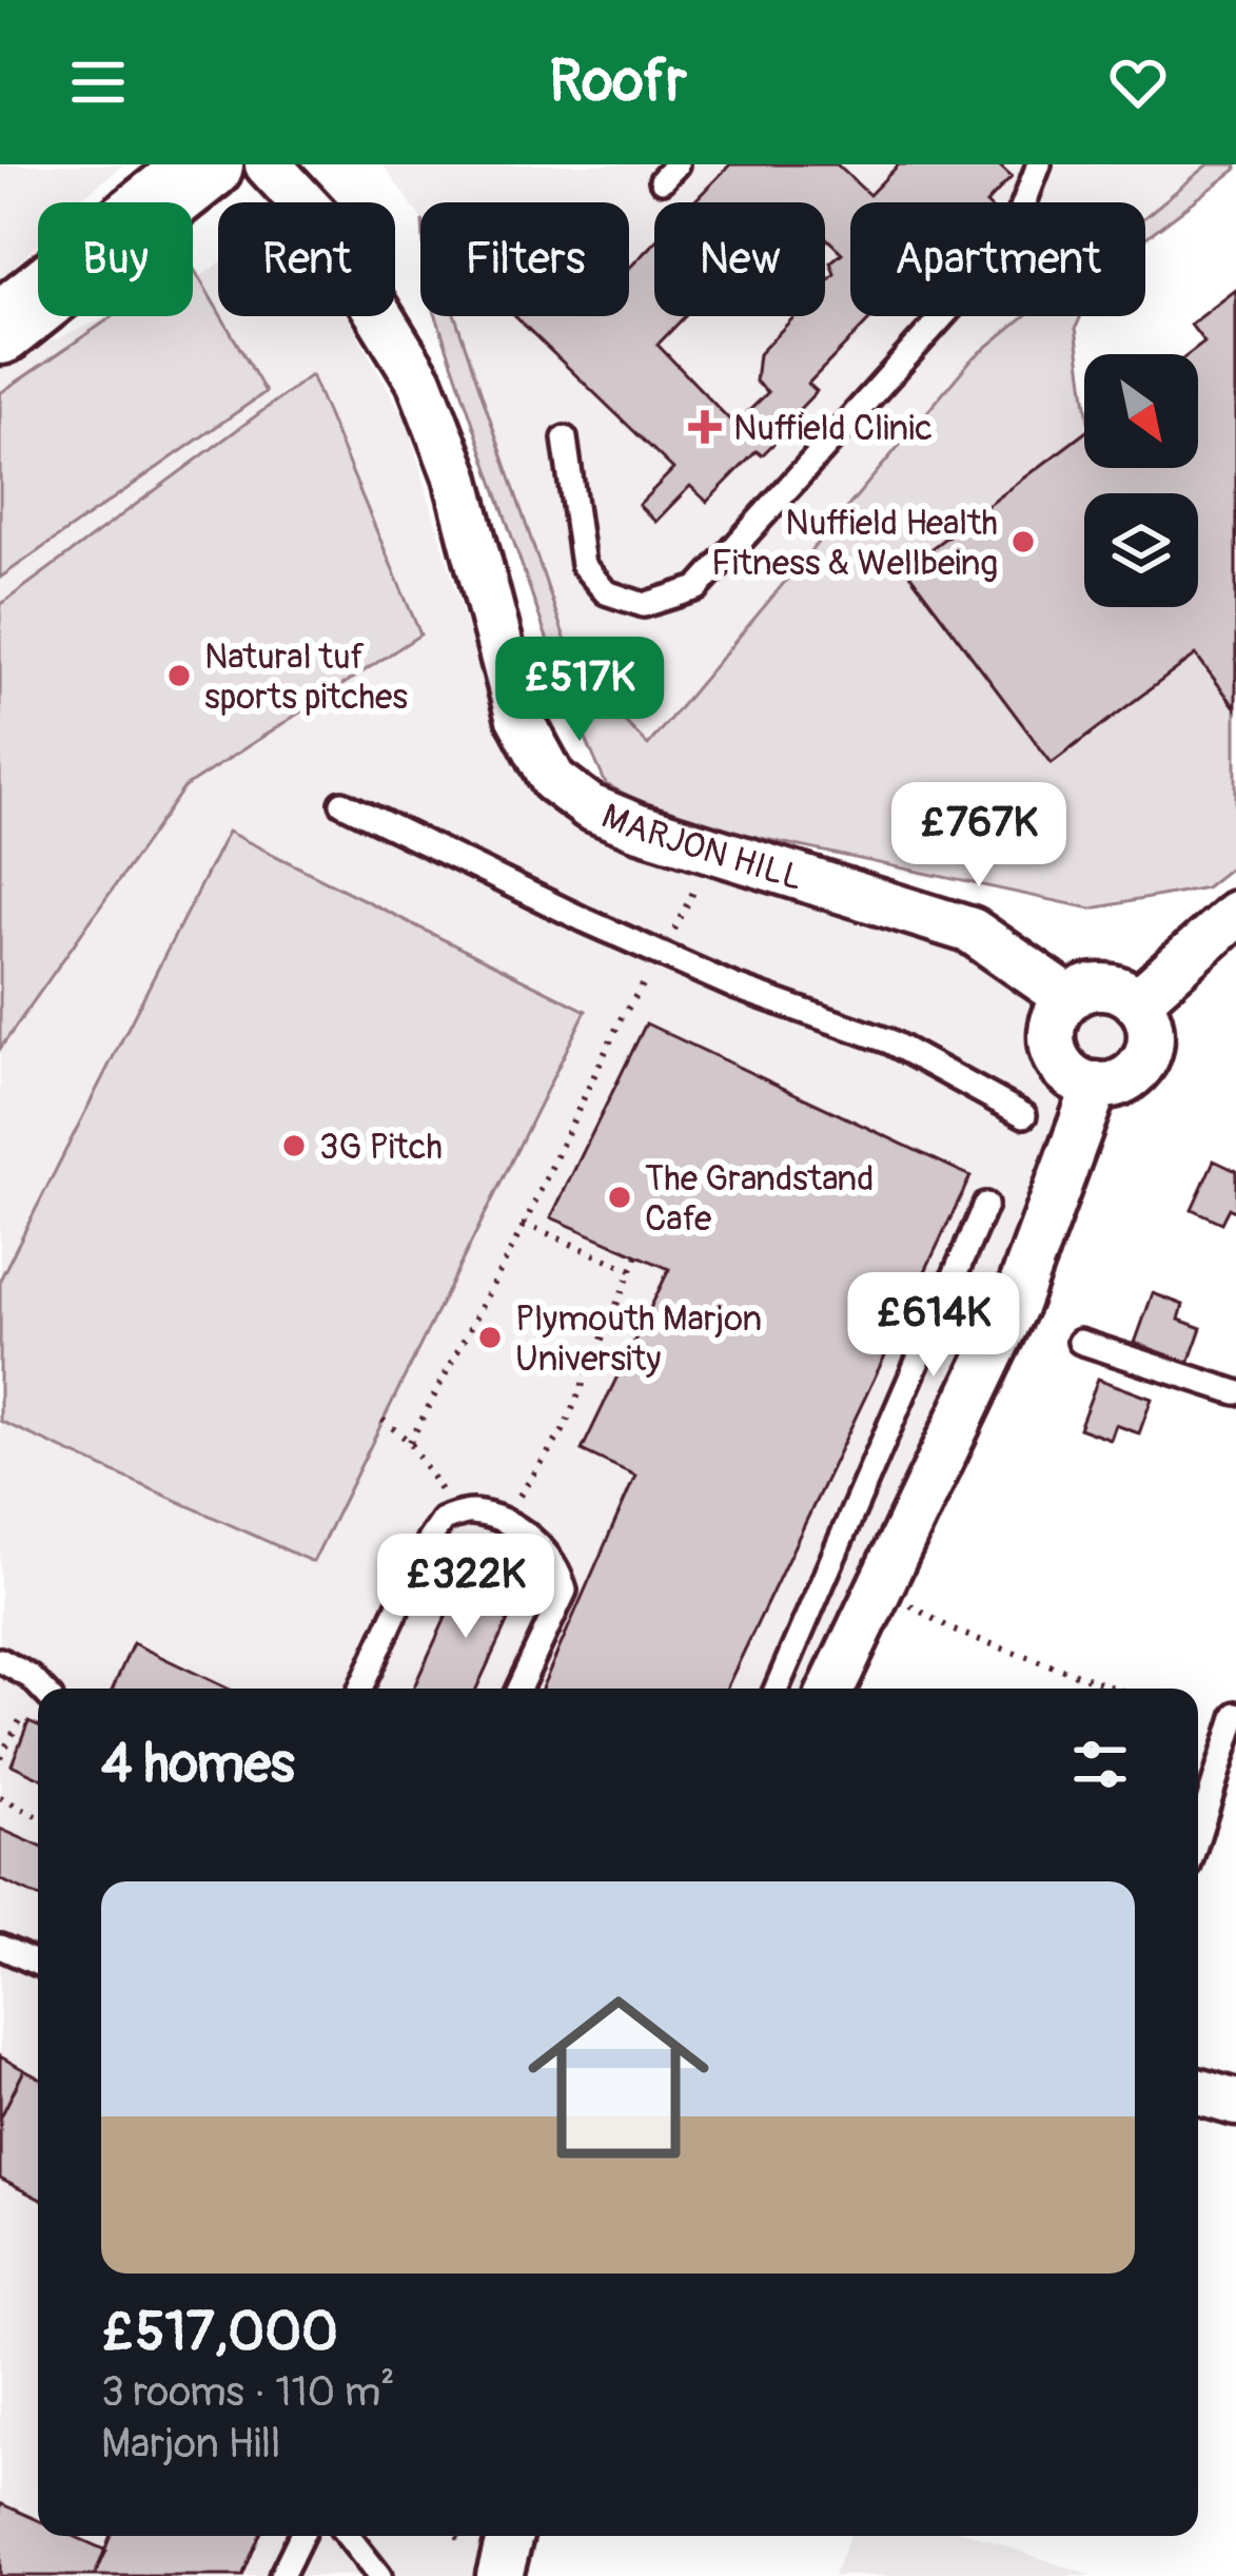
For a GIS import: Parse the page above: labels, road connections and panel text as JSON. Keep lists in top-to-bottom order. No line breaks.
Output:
{"streets":{"street":["MARJON HILL"]},"places":{"health":["Nuffield Clinic"],"other":["Nuffield Health Fitness & Wellbeing","Natural tuf sports pitches","3G Pitch","The Grandstand Cafe","Plymouth Marjon University"]},"north":"bottom right","page":{"header":"Roofr","chip":["Buy","Rent","Filters","New","Apartment"],"price":["£517K","£767K","£614K","£322K"],"heading":"4 homes","list":[{"name":"£517,000","note":"3 rooms · 110 m² · Marjon Hill"}]}}
